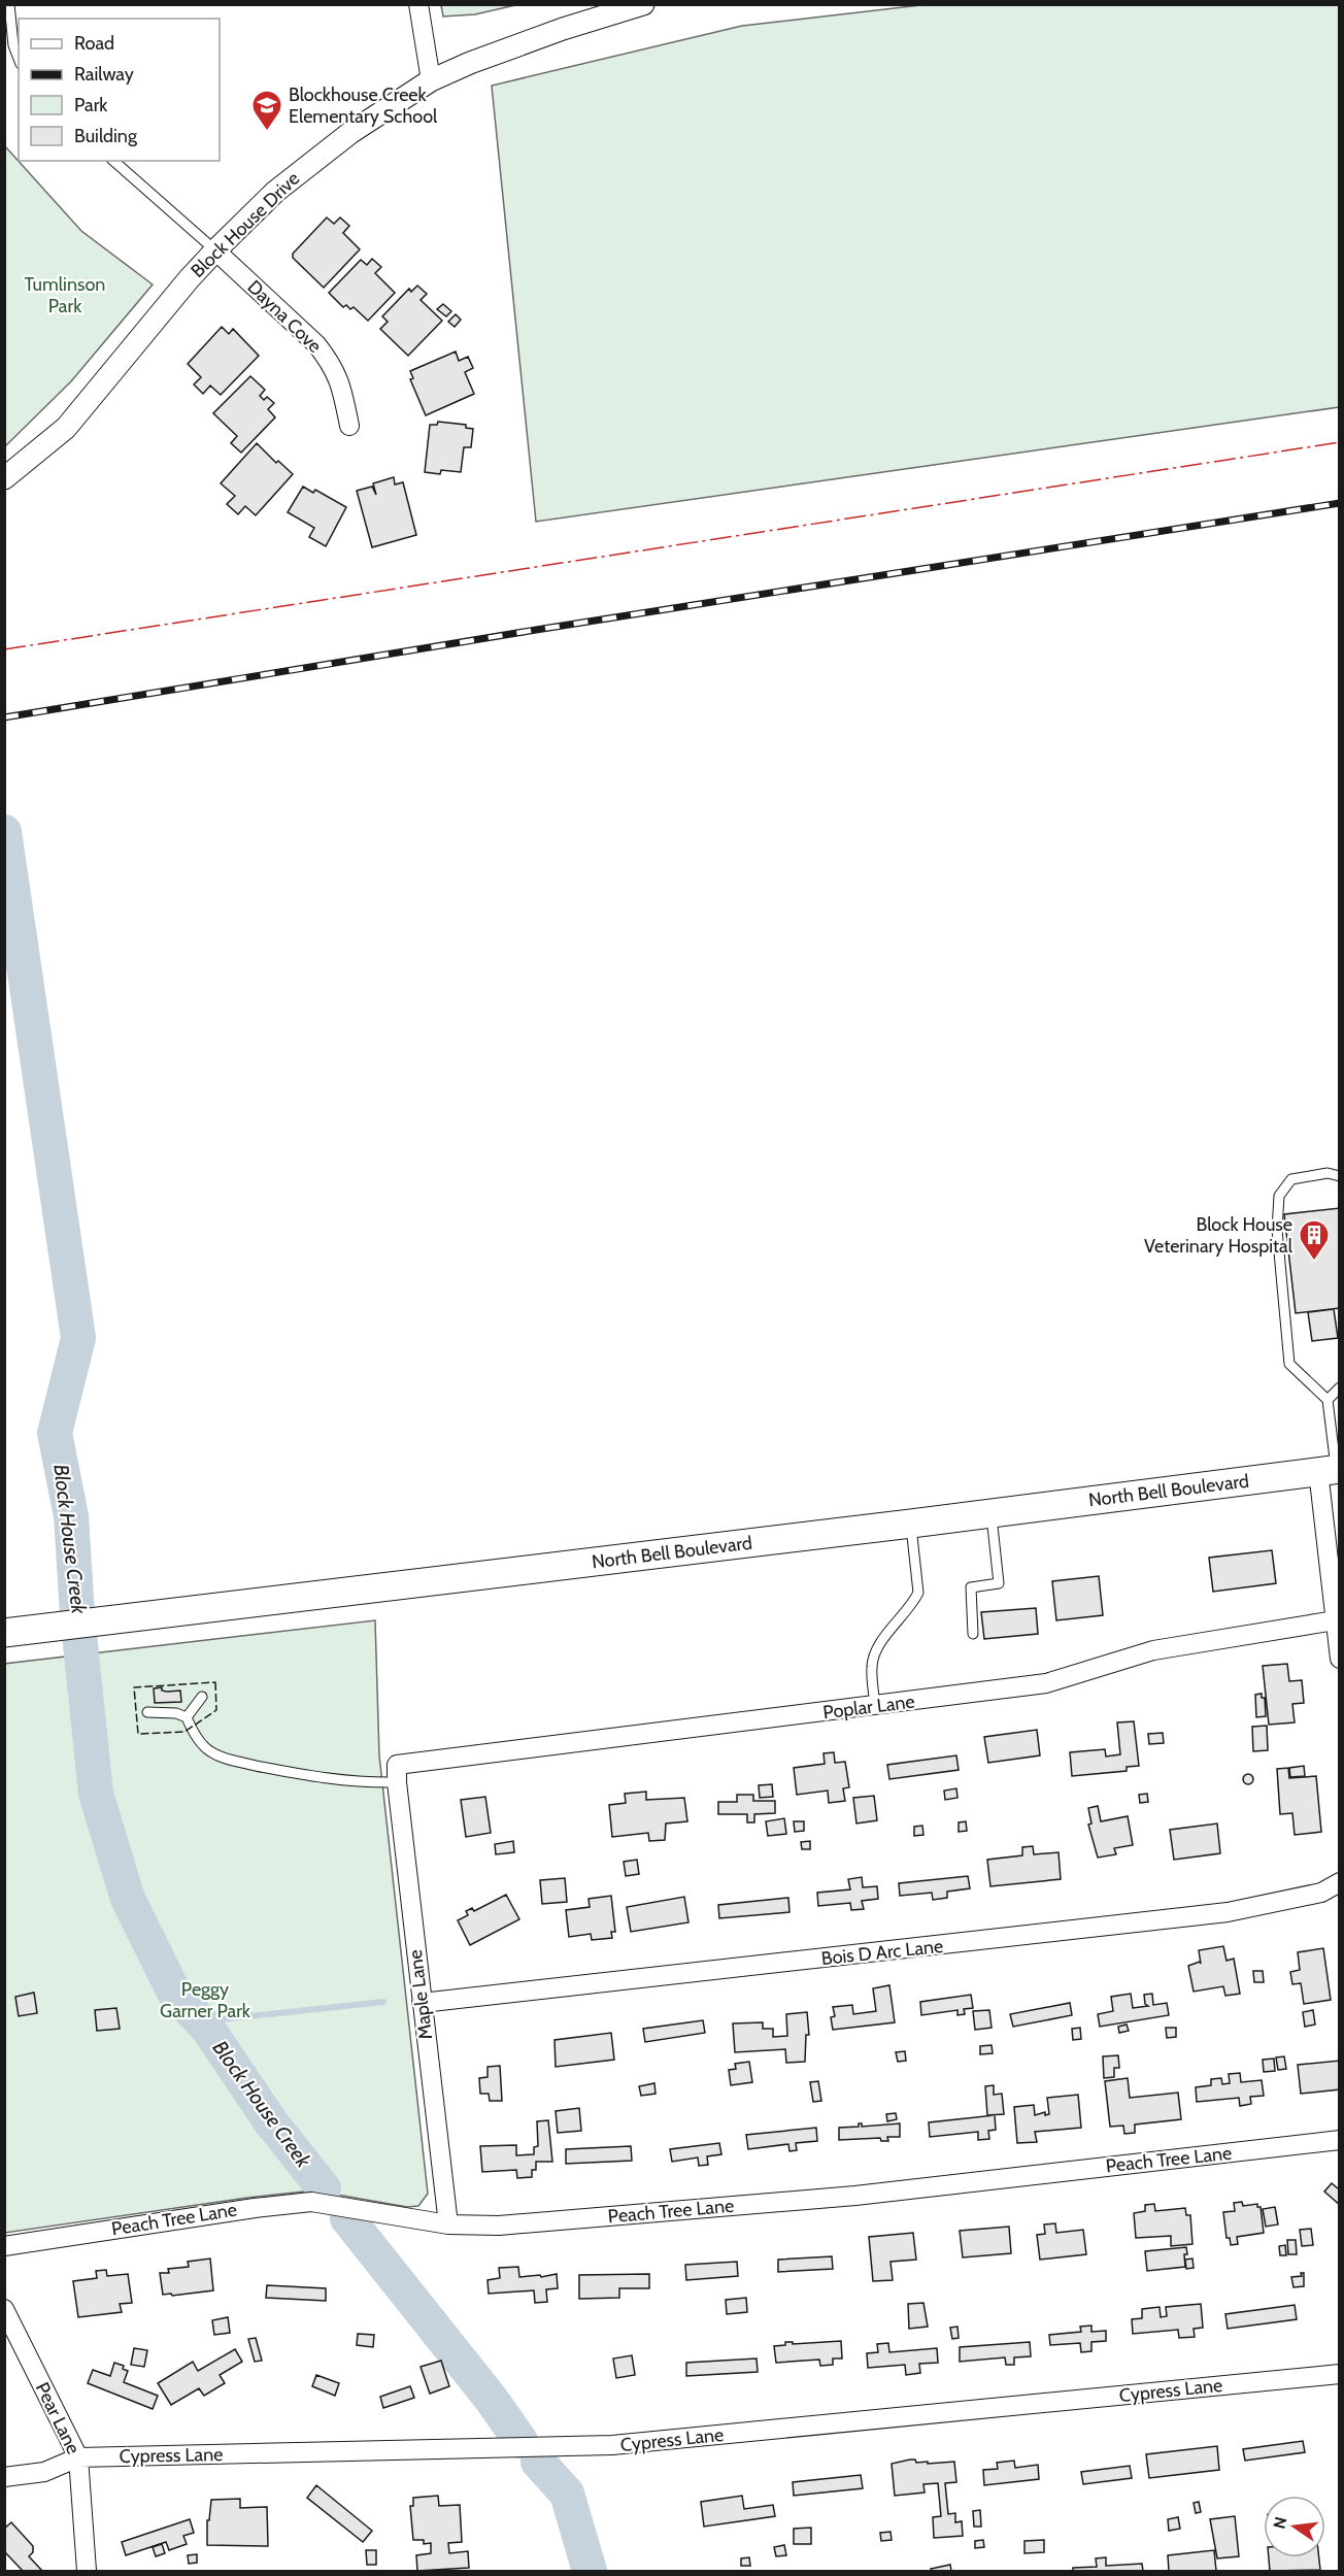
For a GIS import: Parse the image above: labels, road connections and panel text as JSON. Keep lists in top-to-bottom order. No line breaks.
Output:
{"streets":{"main road":["North Bell Boulevard"],"street":["Block House Drive","Dayna Cove","Poplar Lane","Bois D Arc Lane","Maple Lane","Peach Tree Lane","Cypress Lane","Pear Lane"]},"crossings":[["Block House Drive","Dayna Cove"],["Poplar Lane","Maple Lane"],["Bois D Arc Lane","Maple Lane"],["Maple Lane","Peach Tree Lane"],["Cypress Lane","Pear Lane"]],"water":["Block House Creek"],"parks":["Tumlinson Park","Peggy Garner Park"],"places":{"school or university":["Blockhouse Creek Elementary School"],"building":["Block House Veterinary Hospital"]},"legend":["Road","Railway","Park","Building"],"north":"left"}
